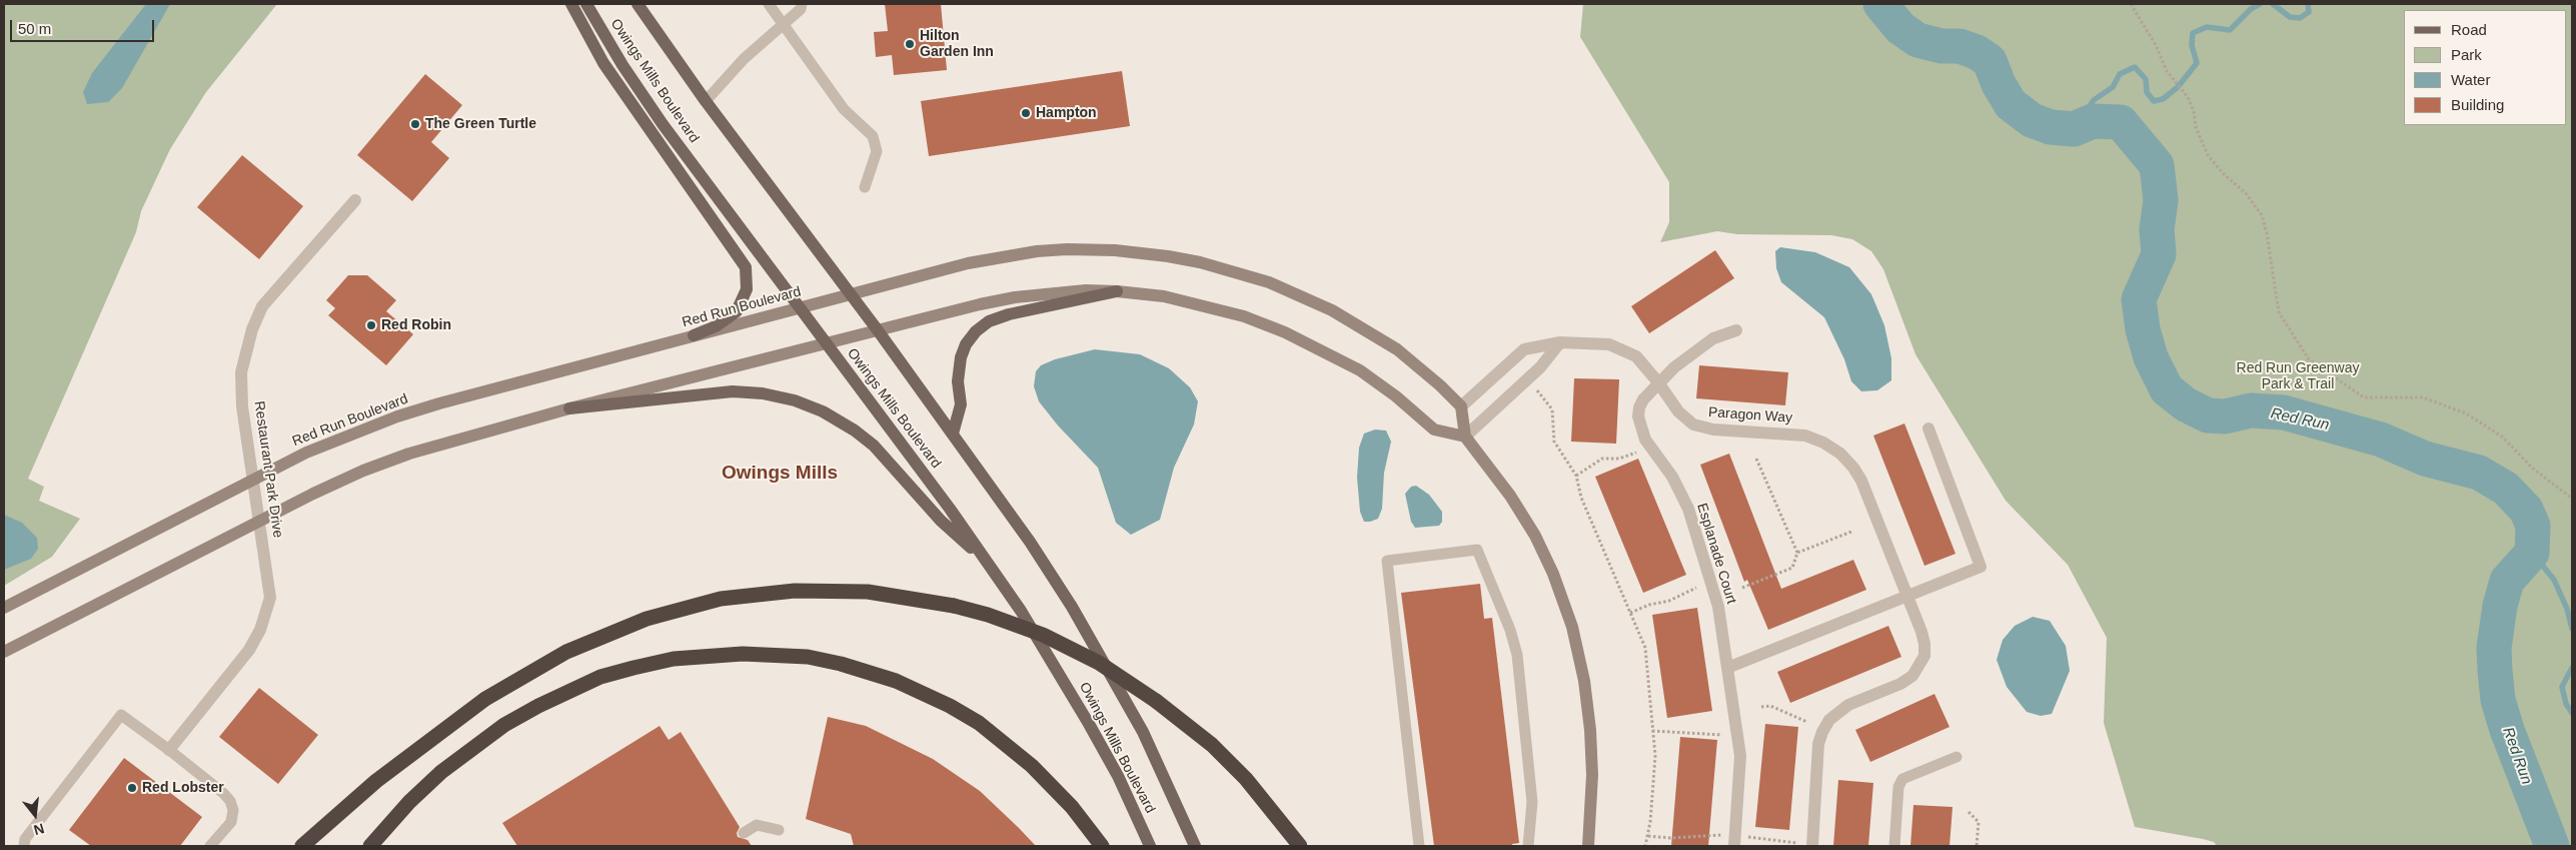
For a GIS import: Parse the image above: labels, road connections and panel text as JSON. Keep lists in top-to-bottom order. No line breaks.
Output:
{"streets":{"main road":["Owings Mills Boulevard","Red Run Boulevard"],"street":["Paragon Way","Restaurant Park Drive","Esplanade Court"]},"crossings":[["Owings Mills Boulevard","Red Run Boulevard"],["Red Run Boulevard","Restaurant Park Drive"],["Paragon Way","Esplanade Court"]],"districts":["Owings Mills"],"water":["Red Run"],"parks":["Red Run Greenway Park & Trail"],"places":["Hilton Garden Inn","Hampton","The Green Turtle","Red Robin","Red Lobster"],"legend":["Road","Park","Water","Building"],"scale_bar":"50 m","north":"bottom"}
